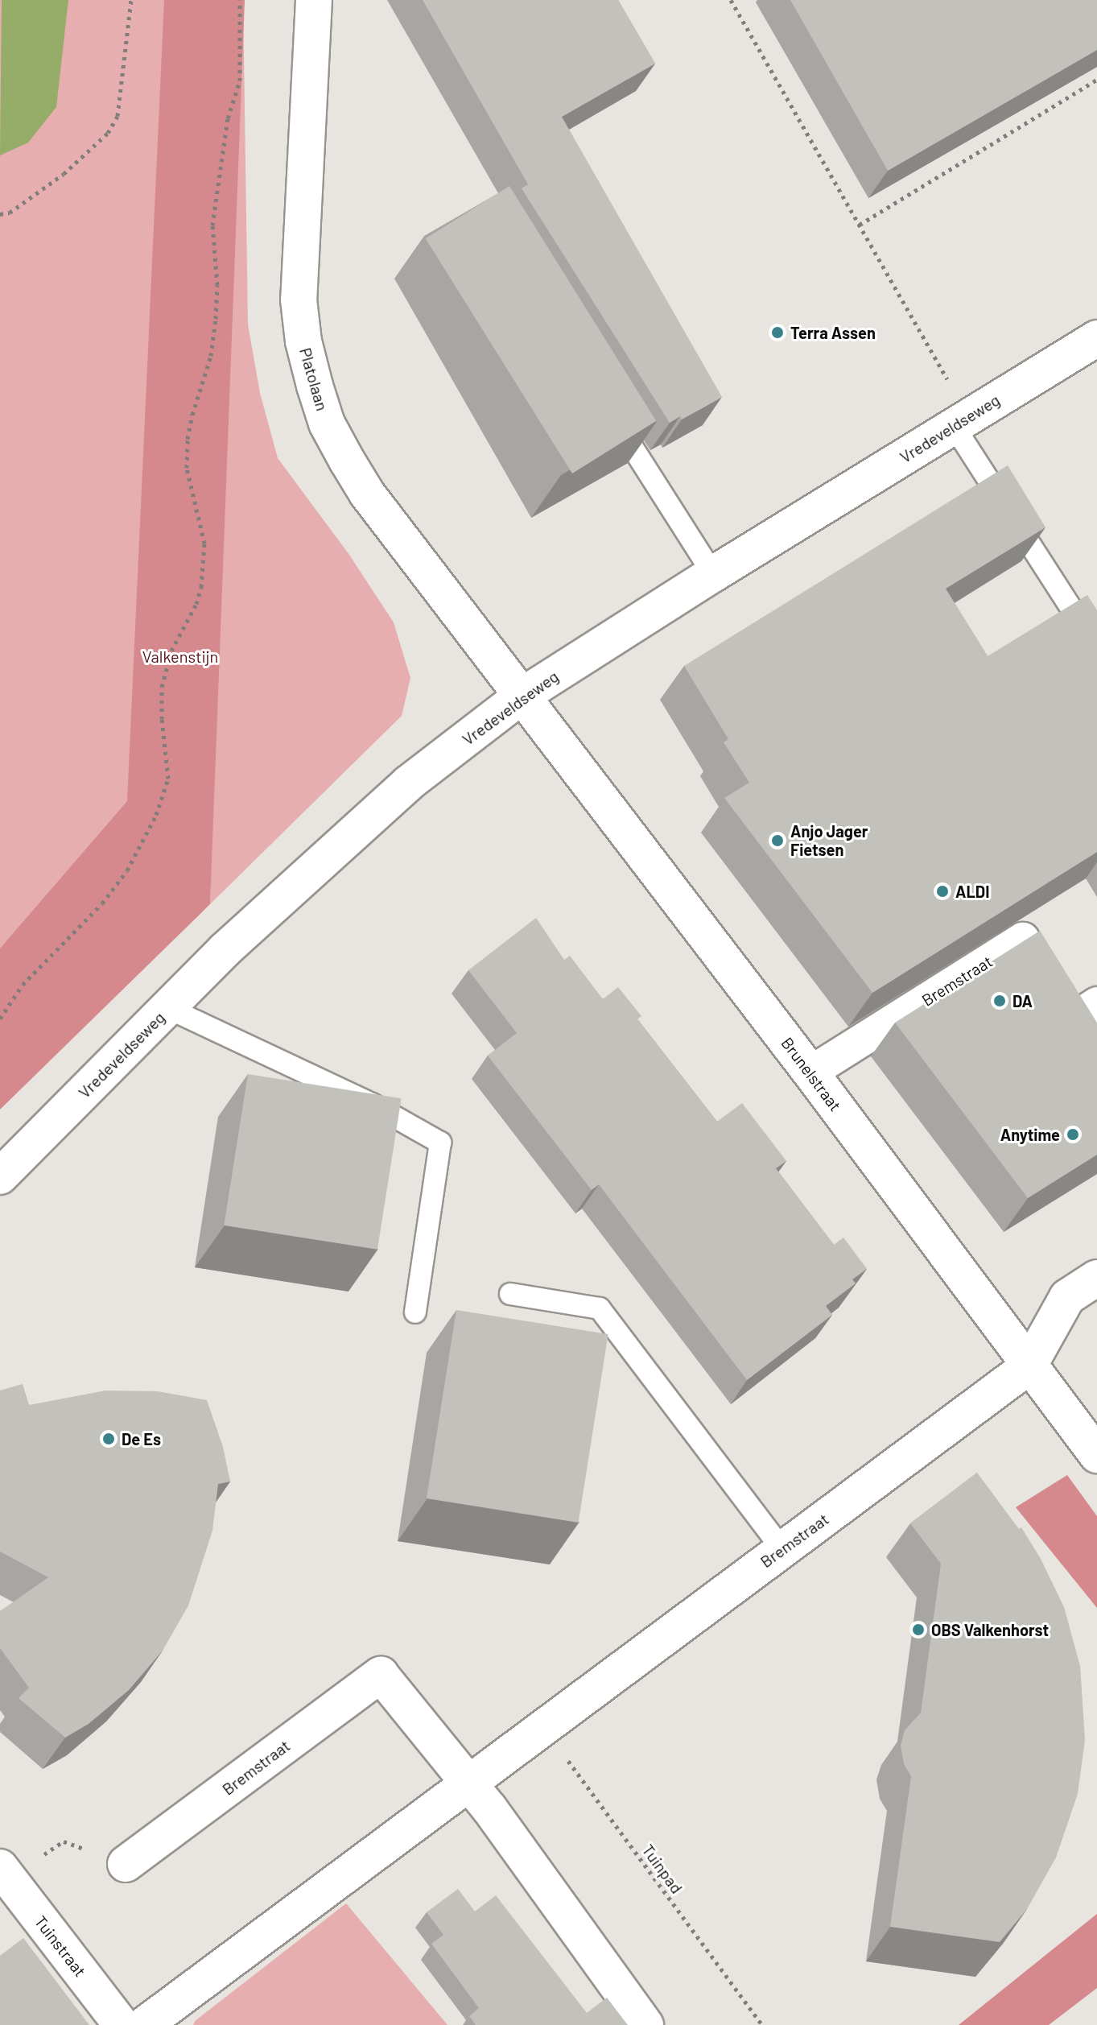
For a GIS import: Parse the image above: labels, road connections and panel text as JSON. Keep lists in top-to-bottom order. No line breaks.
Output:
{"streets":{"street":["Platolaan","Vredeveldseweg","Bremstraat","Brunelstraat","Tuinstraat"],"path":["Tuinpad"]},"crossings":[["Platolaan","Vredeveldseweg"],["Platolaan","Brunelstraat"],["Vredeveldseweg","Brunelstraat"],["Bremstraat","Brunelstraat"],["Bremstraat","Tuinpad"]],"parks":["Valkenstijn"],"places":["Terra Assen","Anjo Jager Fietsen","ALDI","DA","Anytime","De Es","OBS Valkenhorst"]}
